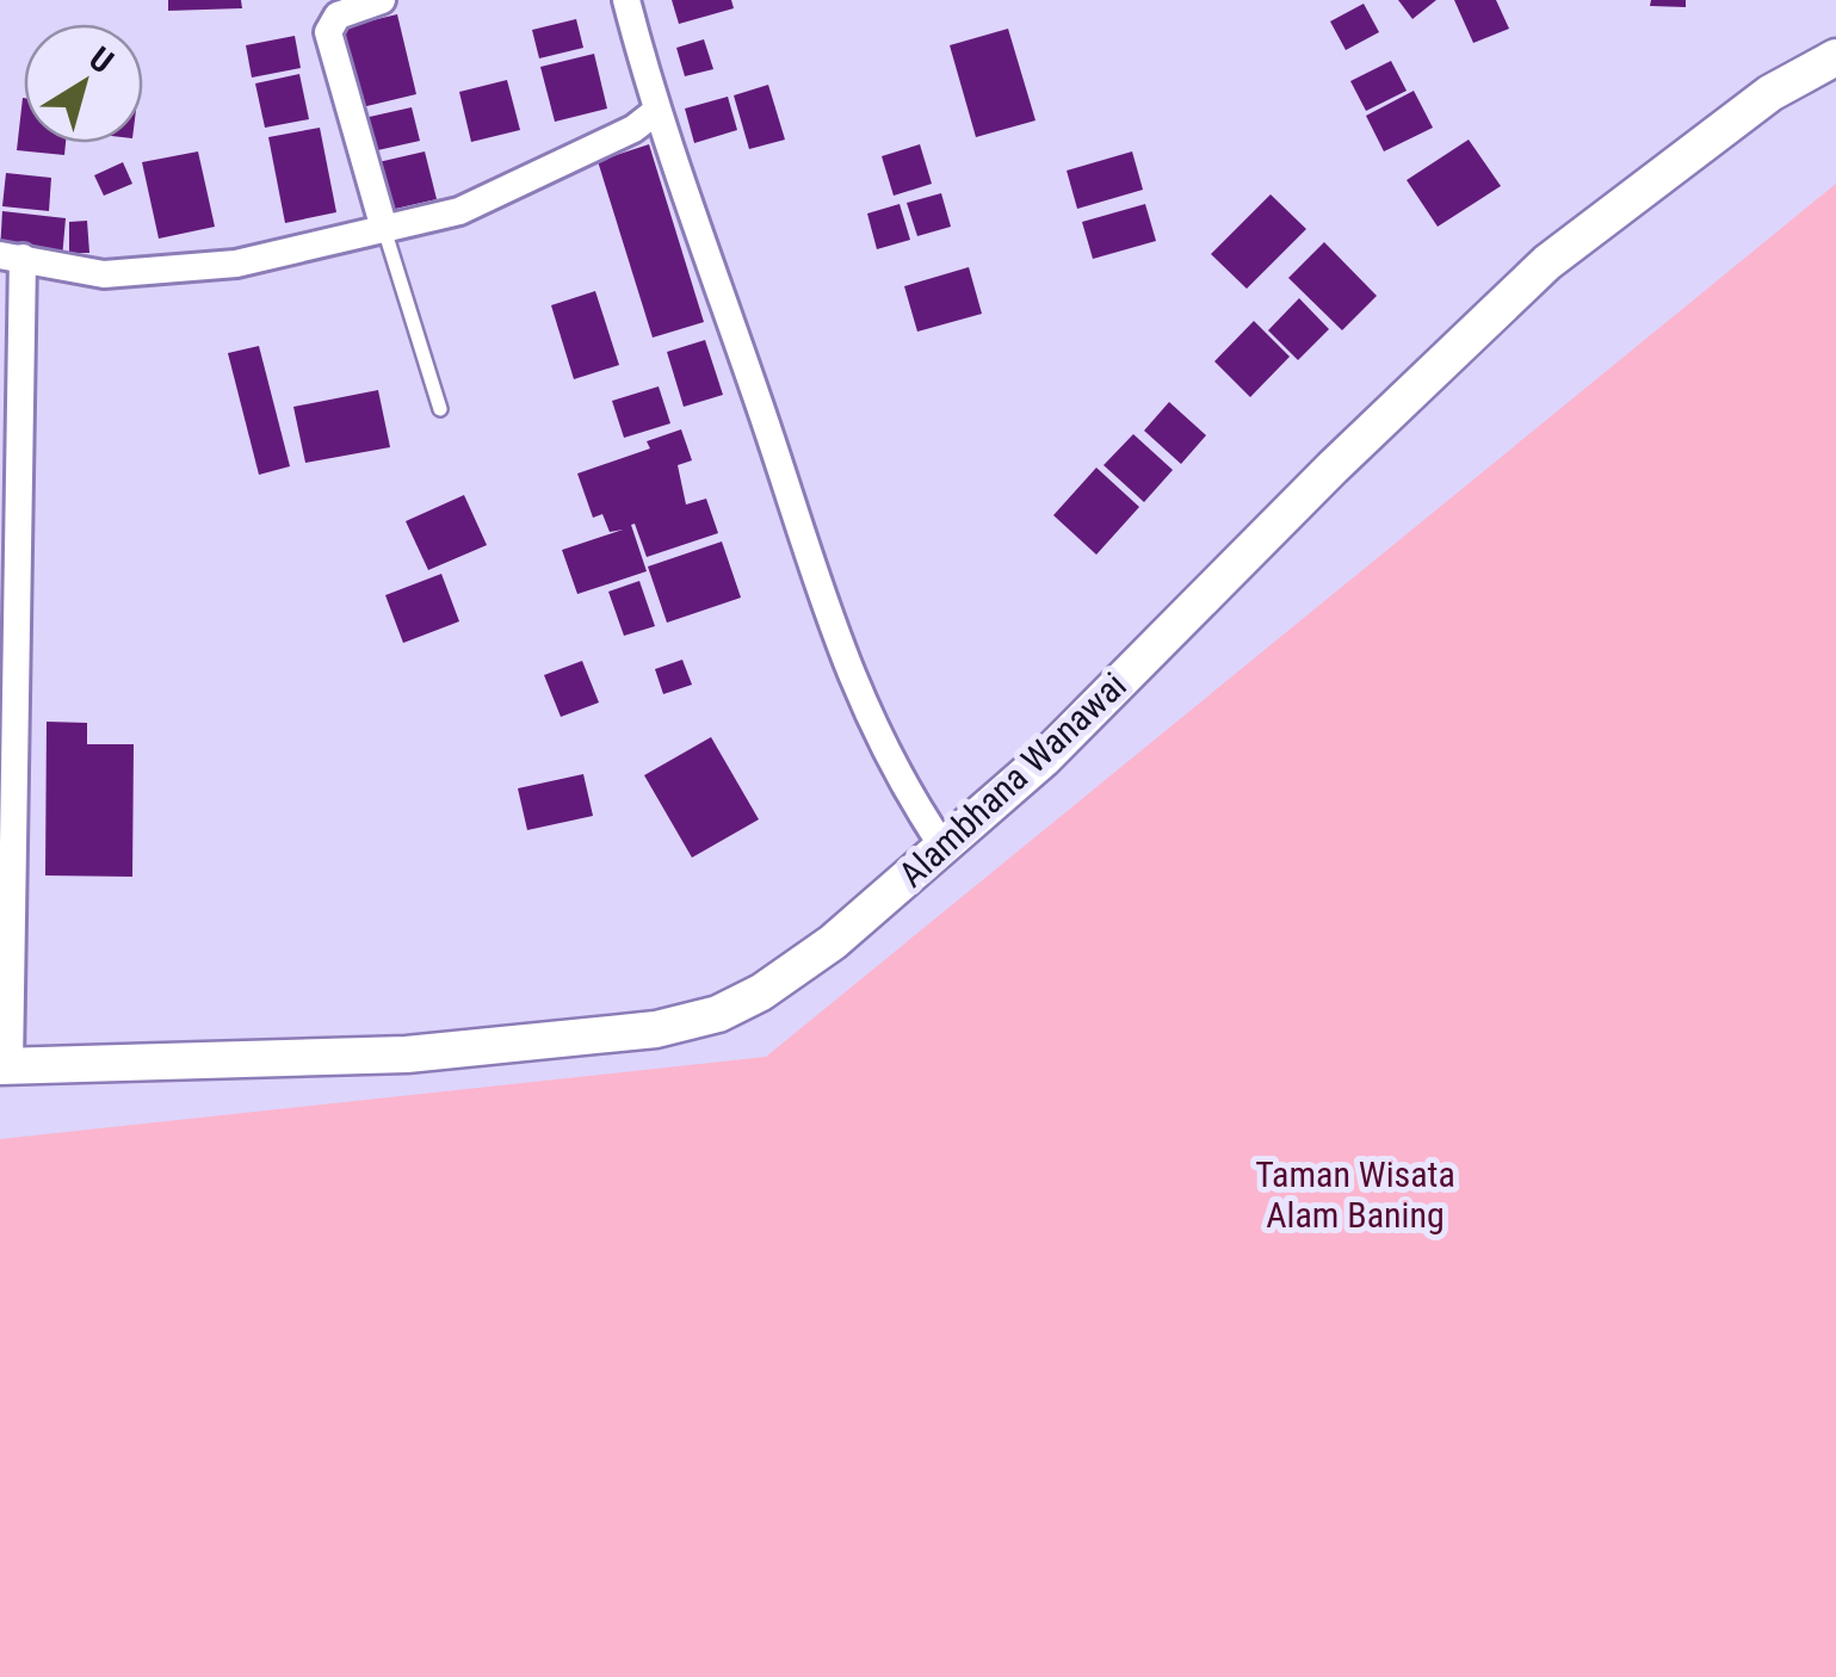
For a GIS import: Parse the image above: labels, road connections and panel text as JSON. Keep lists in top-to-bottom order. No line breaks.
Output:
{"streets":{"street":["Alambhana Wanawai"]},"parks":["Taman Wisata Alam Baning"],"north":"top right"}
